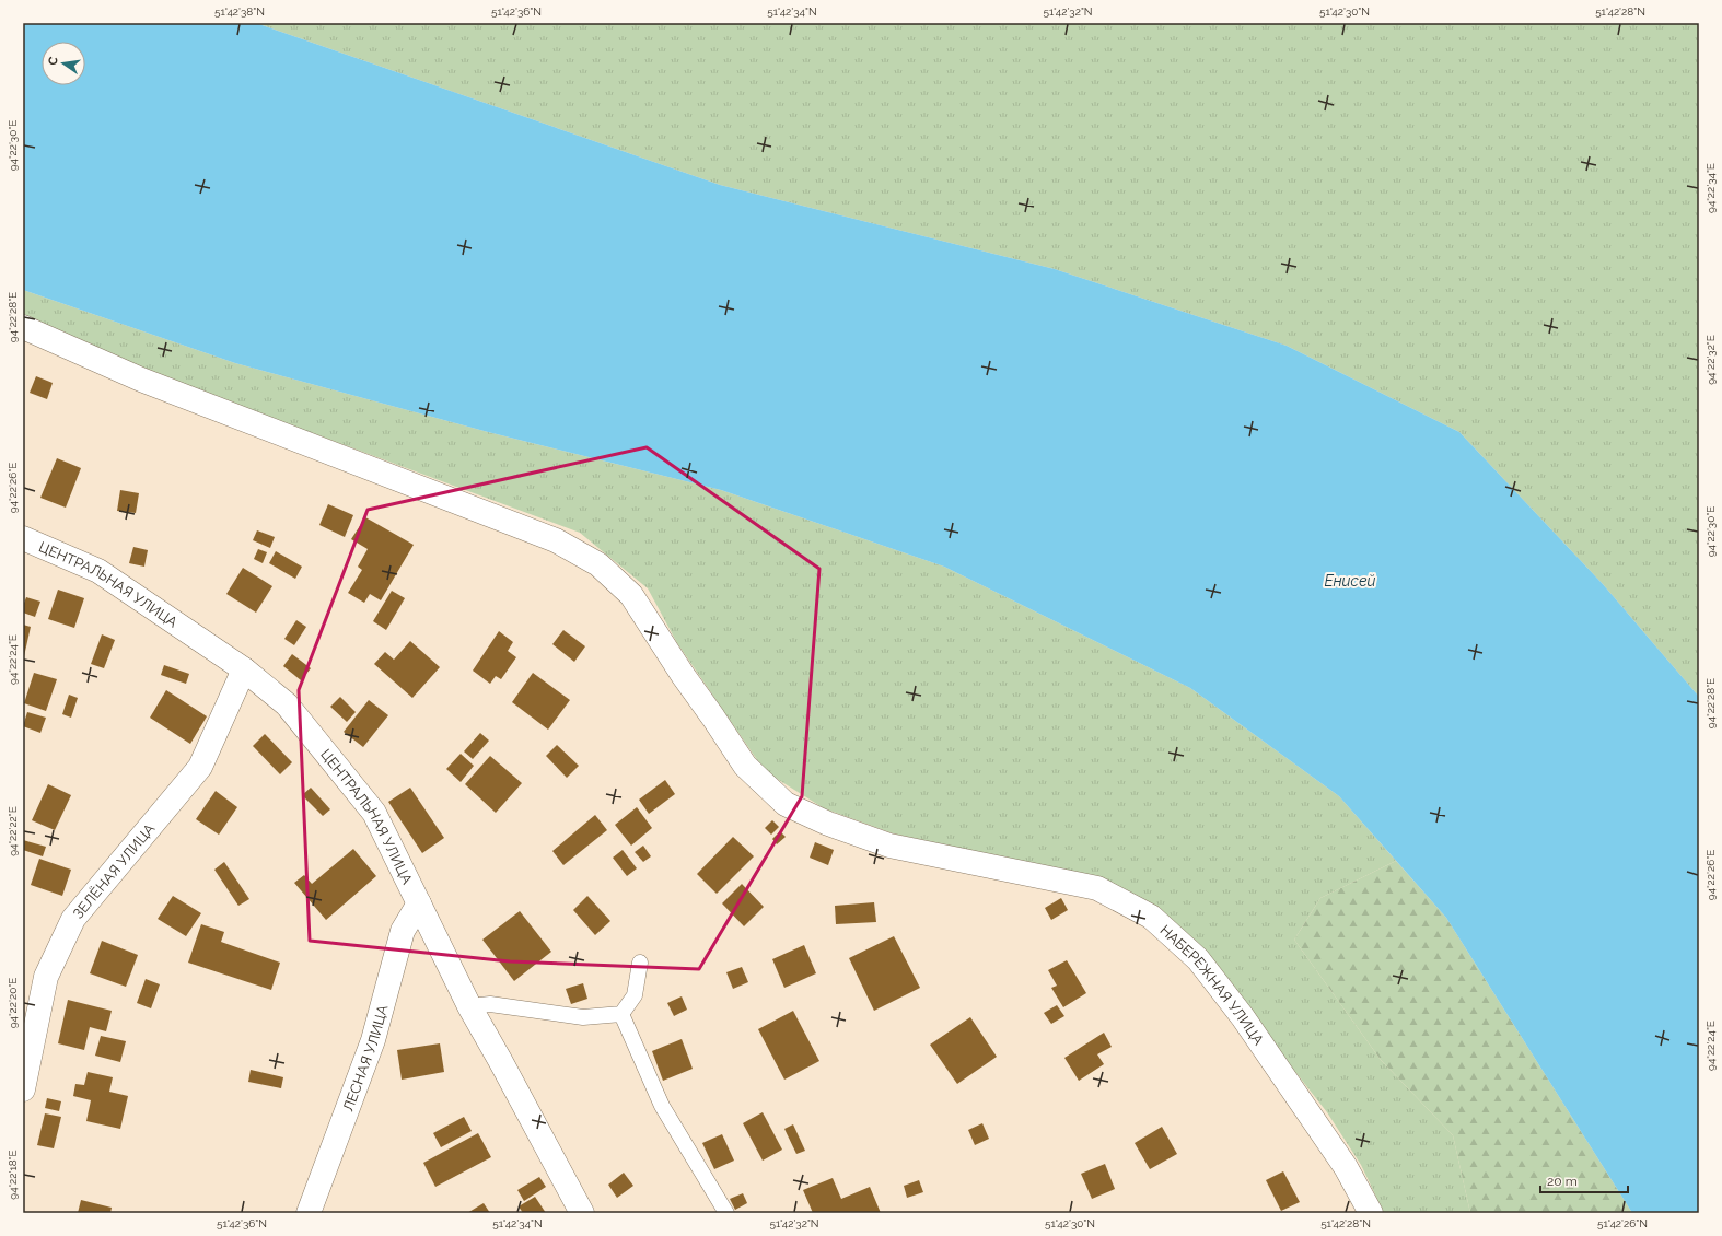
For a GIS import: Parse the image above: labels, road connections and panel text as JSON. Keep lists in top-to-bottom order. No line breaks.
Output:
{"streets":{"street":["ЦЕНТРАЛЬНАЯ УЛИЦА","ЗЕЛЁНАЯ УЛИЦА","НАБЕРЕЖНАЯ УЛИЦА","ЛЕСНАЯ УЛИЦА"]},"crossings":[["ЦЕНТРАЛЬНАЯ УЛИЦА","ЗЕЛЁНАЯ УЛИЦА"],["ЦЕНТРАЛЬНАЯ УЛИЦА","ЛЕСНАЯ УЛИЦА"]],"water":["Енисей"],"scale_bar":"20 m","north":"left","coordinates":["51°42'38\"N","51°42'36\"N","51°42'34\"N","51°42'32\"N","51°42'30\"N","51°42'28\"N","94°22'30\"E","94°22'34\"E","94°22'28\"E","94°22'32\"E","94°22'26\"E","94°22'24\"E","94°22'22\"E","94°22'20\"E","94°22'18\"E","51°42'26\"N"]}
